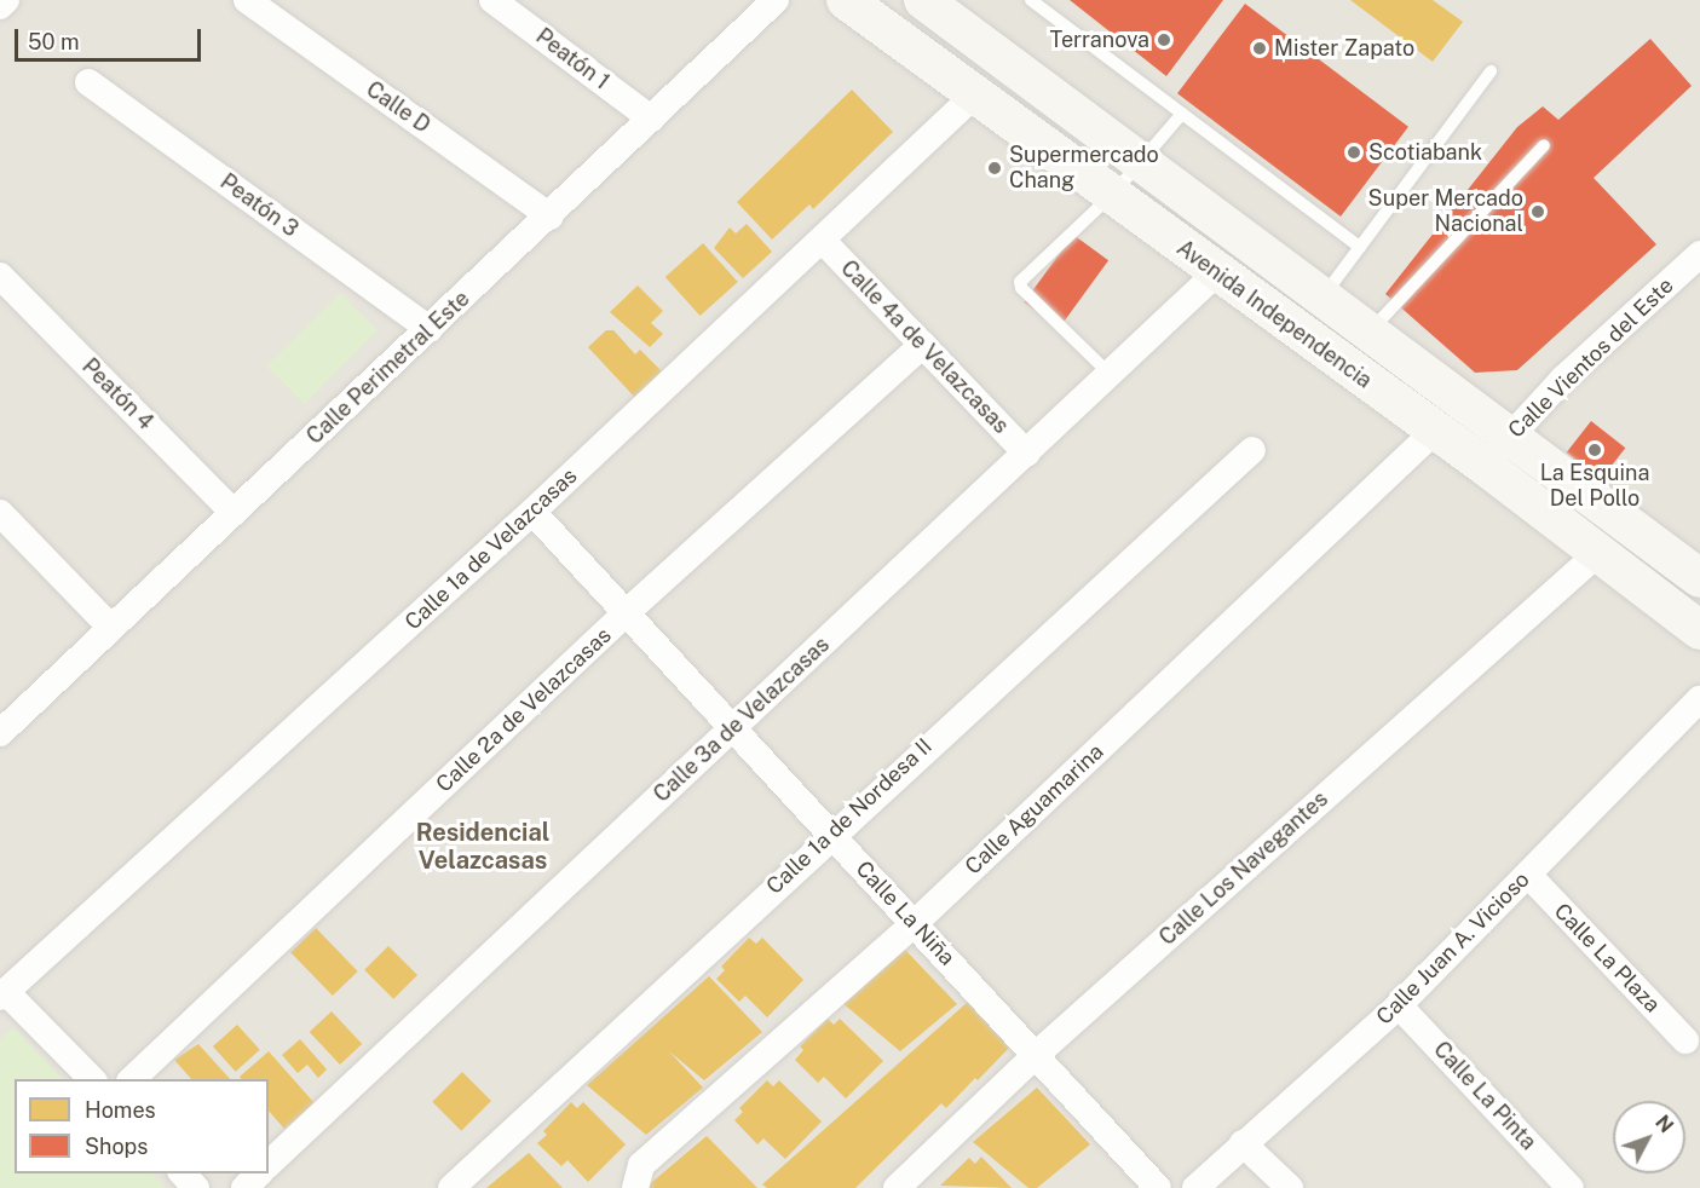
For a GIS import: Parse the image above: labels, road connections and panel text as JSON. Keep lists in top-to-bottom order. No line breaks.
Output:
{"streets":{"main road":["Avenida Independencia"],"street":["Peatón 1","Calle D","Peatón 3","Calle 4a de Velazcasas","Calle Vientos del Este","Calle Perimetral Este","Peatón 4","Calle 1a de Velazcasas","Calle 2a de Velazcasas","Calle 3a de Velazcasas","Calle Aguamarina","Calle 1a de Nordesa II","Calle Los Navegantes","Calle La Niña","Calle Juan A. Vicioso","Calle La Plaza","Calle La Pinta"]},"crossings":[["Peatón 1","Calle Perimetral Este"],["Calle D","Calle Perimetral Este"],["Peatón 3","Calle Perimetral Este"],["Avenida Independencia","Calle Vientos del Este"],["Avenida Independencia","Calle 1a de Velazcasas"],["Avenida Independencia","Calle 3a de Velazcasas"],["Avenida Independencia","Calle Aguamarina"],["Avenida Independencia","Calle Los Navegantes"],["Calle 4a de Velazcasas","Calle 1a de Velazcasas"],["Calle 4a de Velazcasas","Calle 2a de Velazcasas"],["Calle 4a de Velazcasas","Calle 3a de Velazcasas"],["Calle Perimetral Este","Peatón 4"],["Calle 1a de Velazcasas","Calle La Niña"],["Calle 2a de Velazcasas","Calle La Niña"],["Calle 3a de Velazcasas","Calle La Niña"],["Calle Aguamarina","Calle La Niña"],["Calle 1a de Nordesa II","Calle La Niña"],["Calle Los Navegantes","Calle La Niña"],["Calle Juan A. Vicioso","Calle La Plaza"],["Calle Juan A. Vicioso","Calle La Pinta"]],"districts":["Residencial Velazcasas"],"places":["Terranova","Mister Zapato","Scotiabank","Supermercado Chang","Super Mercado Nacional","La Esquina Del Pollo"],"legend":["Homes","Shops"],"scale_bar":"50 m","north":"top right"}
